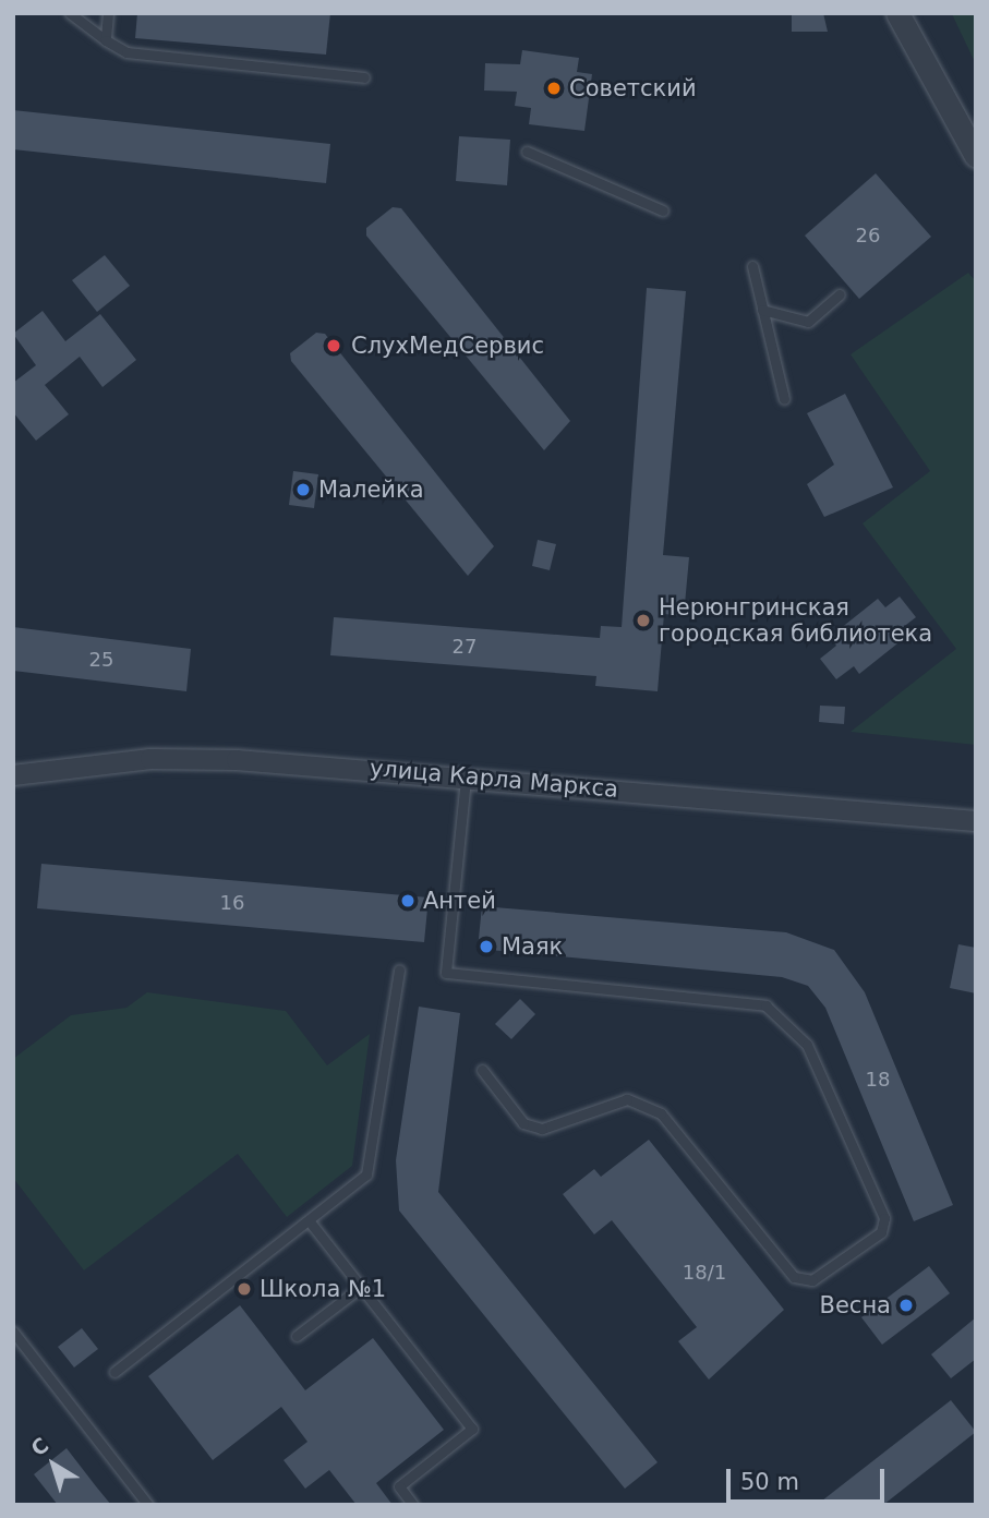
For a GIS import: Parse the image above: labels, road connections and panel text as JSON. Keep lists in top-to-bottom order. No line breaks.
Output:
{"streets":{"street":["улица Карла Маркса"]},"places":["Советский","СлухМедСервис","Малейка","Нерюнгринская городская библиотека","Антей","Маяк","Школа №1","Весна"],"house_numbers":["26","27","25","16","18","18/1"],"scale_bar":"50 m","north":"top left"}
